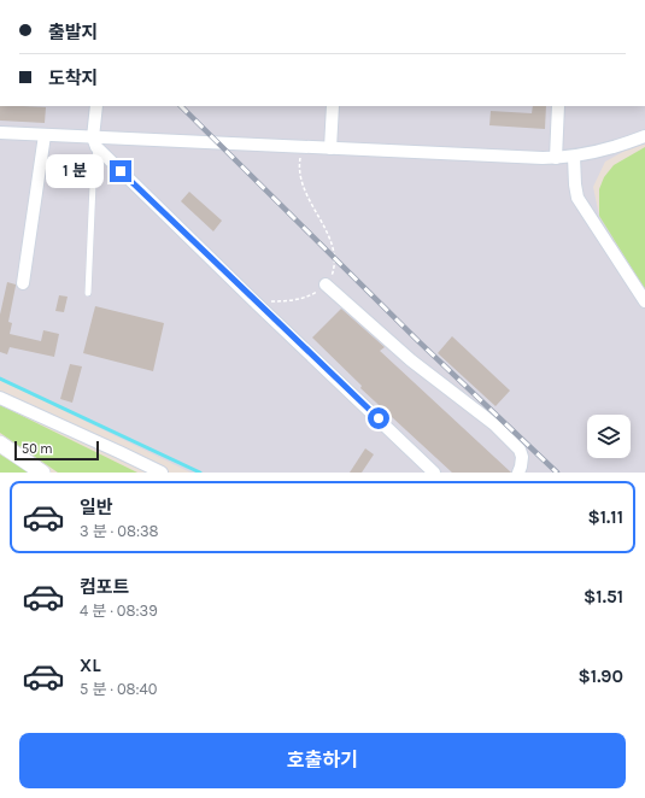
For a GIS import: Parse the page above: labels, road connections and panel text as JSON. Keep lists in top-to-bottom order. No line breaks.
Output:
{"scale_bar":"50 m","page":{"banner":["출발지","도착지"],"bubble":"1 분","scale":"50 m","list":[{"name":"일반","note":"3 분 · 08:38","value":"$1.11"},{"name":"컴포트","note":"4 분 · 08:39","value":"$1.51"},{"name":"XL","note":"5 분 · 08:40","value":"$1.90"}],"buttons":"호출하기"}}
